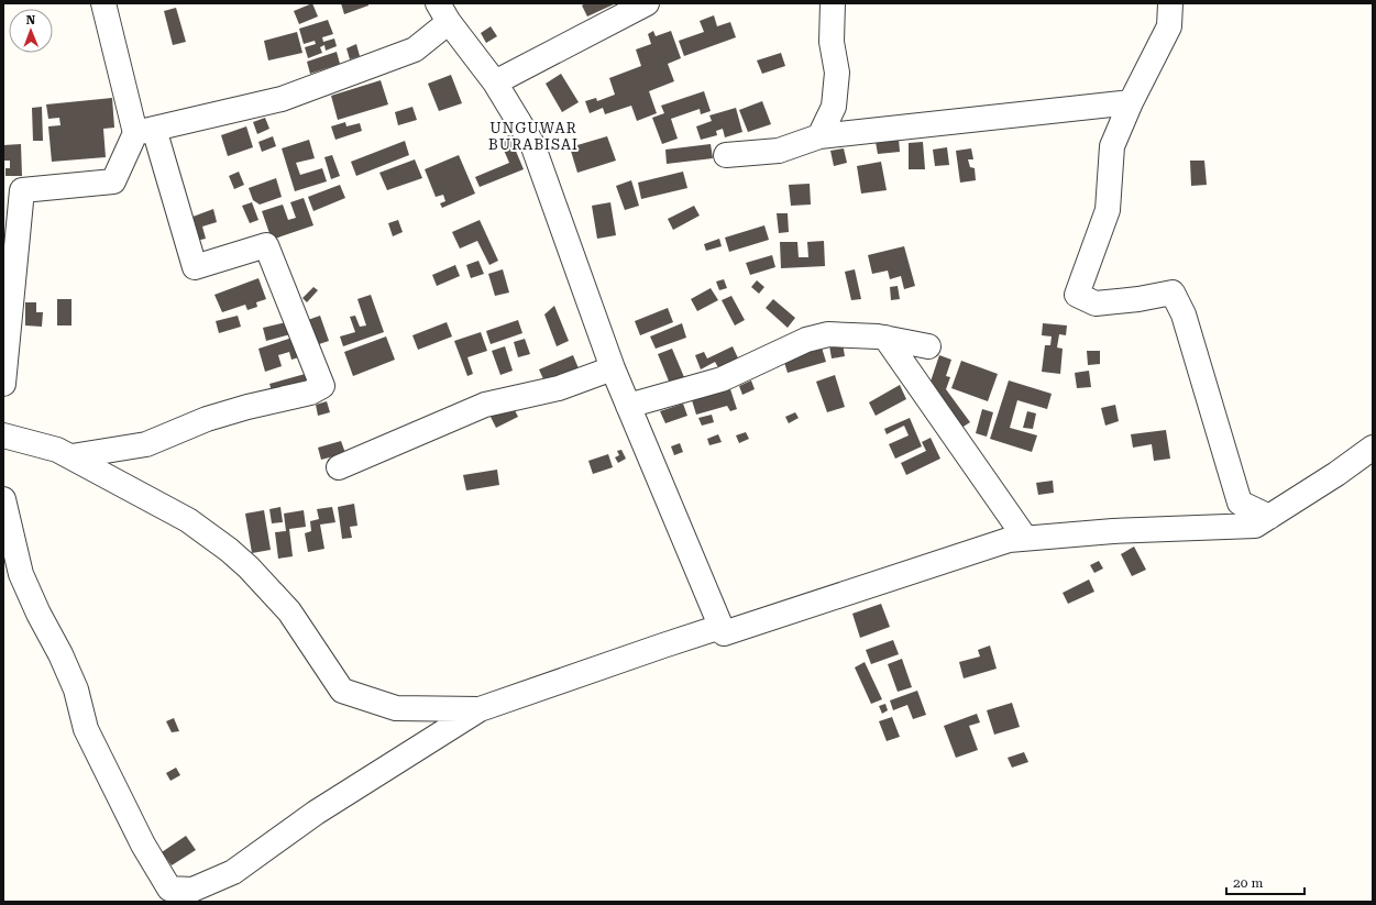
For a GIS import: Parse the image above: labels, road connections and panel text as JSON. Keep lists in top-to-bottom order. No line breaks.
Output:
{"districts":["UNGUWAR BURABISAI"],"scale_bar":"20 m","north":"top"}
